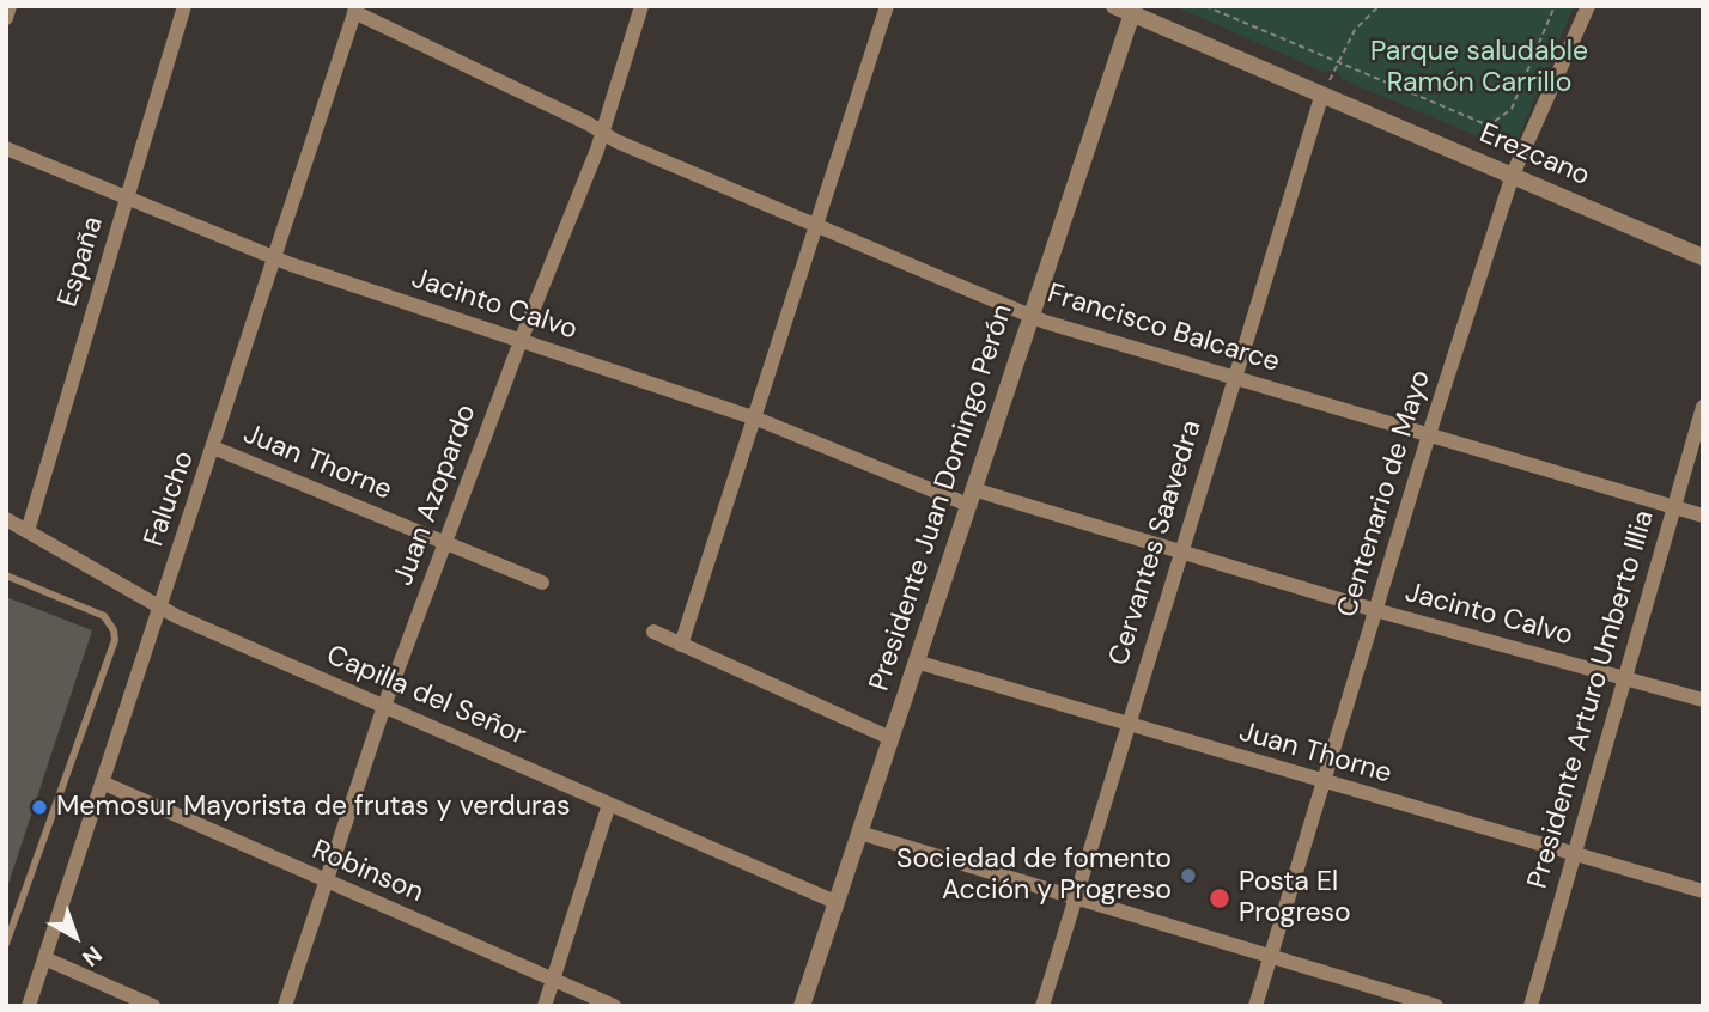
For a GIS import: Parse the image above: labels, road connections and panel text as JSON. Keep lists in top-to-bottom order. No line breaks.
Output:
{"streets":{"street":["Erezcano","España","Jacinto Calvo","Francisco Balcarce","Juan Thorne","Centenario de Mayo","Juan Azopardo","Presidente Juan Domingo Perón","Falucho","Cervantes Saavedra","Capilla del Señor","Presidente Arturo Umberto Illia","Robinson"]},"crossings":[["Erezcano","Centenario de Mayo"],["Erezcano","Presidente Juan Domingo Perón"],["Erezcano","Cervantes Saavedra"],["España","Jacinto Calvo"],["España","Capilla del Señor"],["Jacinto Calvo","Centenario de Mayo"],["Jacinto Calvo","Juan Azopardo"],["Jacinto Calvo","Presidente Juan Domingo Perón"],["Jacinto Calvo","Falucho"],["Jacinto Calvo","Cervantes Saavedra"],["Jacinto Calvo","Presidente Arturo Umberto Illia"],["Francisco Balcarce","Centenario de Mayo"],["Francisco Balcarce","Juan Azopardo"],["Francisco Balcarce","Presidente Juan Domingo Perón"],["Francisco Balcarce","Falucho"],["Francisco Balcarce","Cervantes Saavedra"],["Francisco Balcarce","Presidente Arturo Umberto Illia"],["Juan Thorne","Centenario de Mayo"],["Juan Thorne","Juan Azopardo"],["Juan Thorne","Presidente Juan Domingo Perón"],["Juan Thorne","Falucho"],["Juan Thorne","Cervantes Saavedra"],["Juan Thorne","Presidente Arturo Umberto Illia"],["Juan Azopardo","Capilla del Señor"],["Juan Azopardo","Robinson"],["Presidente Juan Domingo Perón","Capilla del Señor"],["Falucho","Capilla del Señor"],["Falucho","Robinson"]],"parks":["Parque saludable Ramón Carrillo"],"places":["Memosur Mayorista de frutas y verduras","Sociedad de fomento Acción y Progreso","Posta El Progreso"],"north":"bottom right"}
